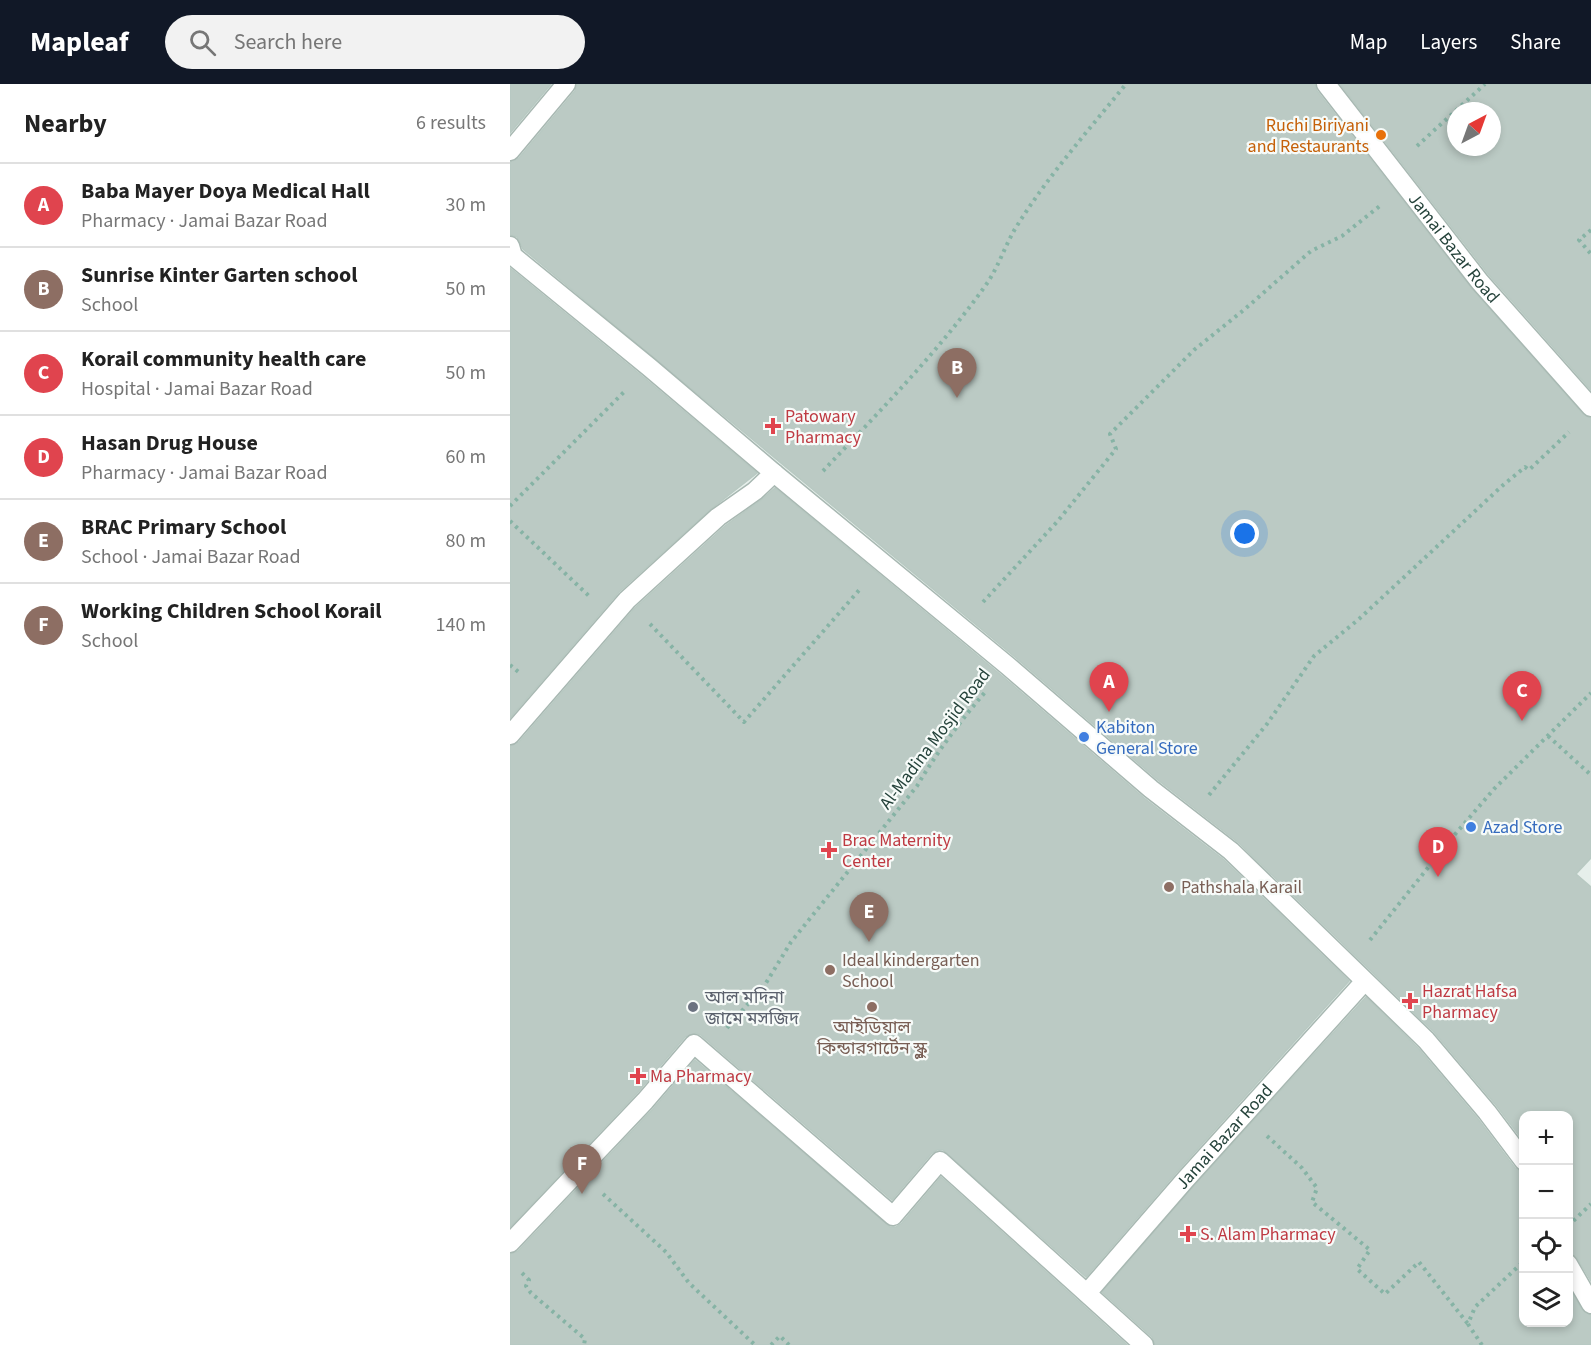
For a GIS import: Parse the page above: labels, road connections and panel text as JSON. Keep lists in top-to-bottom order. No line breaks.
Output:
{"streets":{"street":["Jamai Bazar Road"],"path":["Al-Madina Mosjid Road"]},"places":{"other":["Ruchi Biriyani and Restaurants","Kabiton General Store","Azad Store","Pathshala Karail","Ideal kindergarten School","আল মদিনা জামে মসজিদ","আইডিয়াল কিন্ডারগার্টেন স্কুল"],"health":["Patowary Pharmacy","Brac Maternity Center","Hazrat Hafsa Pharmacy","Ma Pharmacy","S. Alam Pharmacy"]},"north":"top right","page":{"header":"Mapleaf","search":"Search here","nav":["Map","Layers","Share"],"heading":["Nearby","6 results"],"list":[{"mark":"A","name":"Baba Mayer Doya Medical Hall","note":"Pharmacy · Jamai Bazar Road","value":"30 m"},{"mark":"B","name":"Sunrise Kinter Garten school","note":"School","value":"50 m"},{"mark":"C","name":"Korail community health care","note":"Hospital · Jamai Bazar Road","value":"50 m"},{"mark":"D","name":"Hasan Drug House","note":"Pharmacy · Jamai Bazar Road","value":"60 m"},{"mark":"E","name":"BRAC Primary School","note":"School · Jamai Bazar Road","value":"80 m"},{"mark":"F","name":"Working Children School Korail","note":"School","value":"140 m"}],"pins":["B","A","C","D","E","F"],"map_buttons":["+","−"]}}
